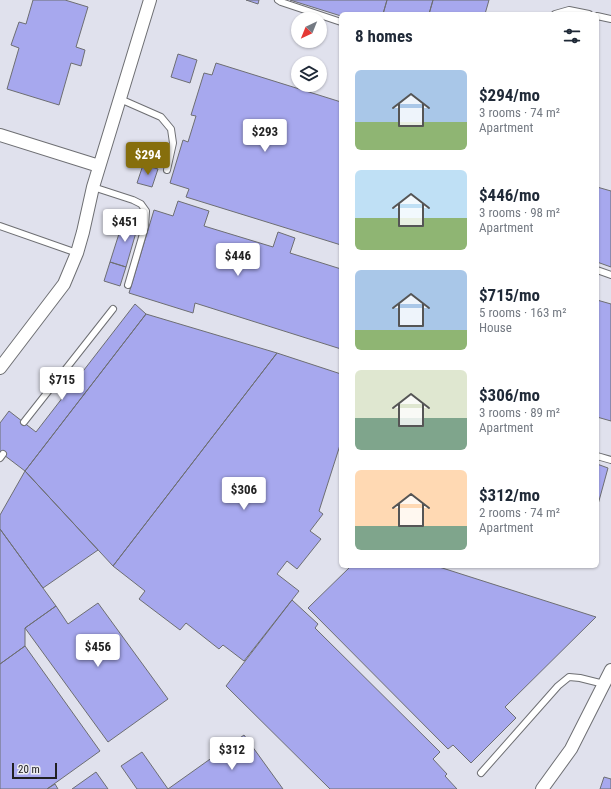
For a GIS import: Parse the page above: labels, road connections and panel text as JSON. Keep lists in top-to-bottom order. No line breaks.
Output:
{"scale_bar":"20 m","north":"bottom left","page":{"heading":"8 homes","list":[{"name":"$294/mo","note":"3 rooms · 74 m² · Apartment"},{"name":"$446/mo","note":"3 rooms · 98 m² · Apartment"},{"name":"$715/mo","note":"5 rooms · 163 m² · House"},{"name":"$306/mo","note":"3 rooms · 89 m² · Apartment"},{"name":"$312/mo","note":"2 rooms · 74 m² · Apartment"}],"price":["$293","$294","$451","$446","$715","$306","$456","$312"],"scale":"20 m"}}
